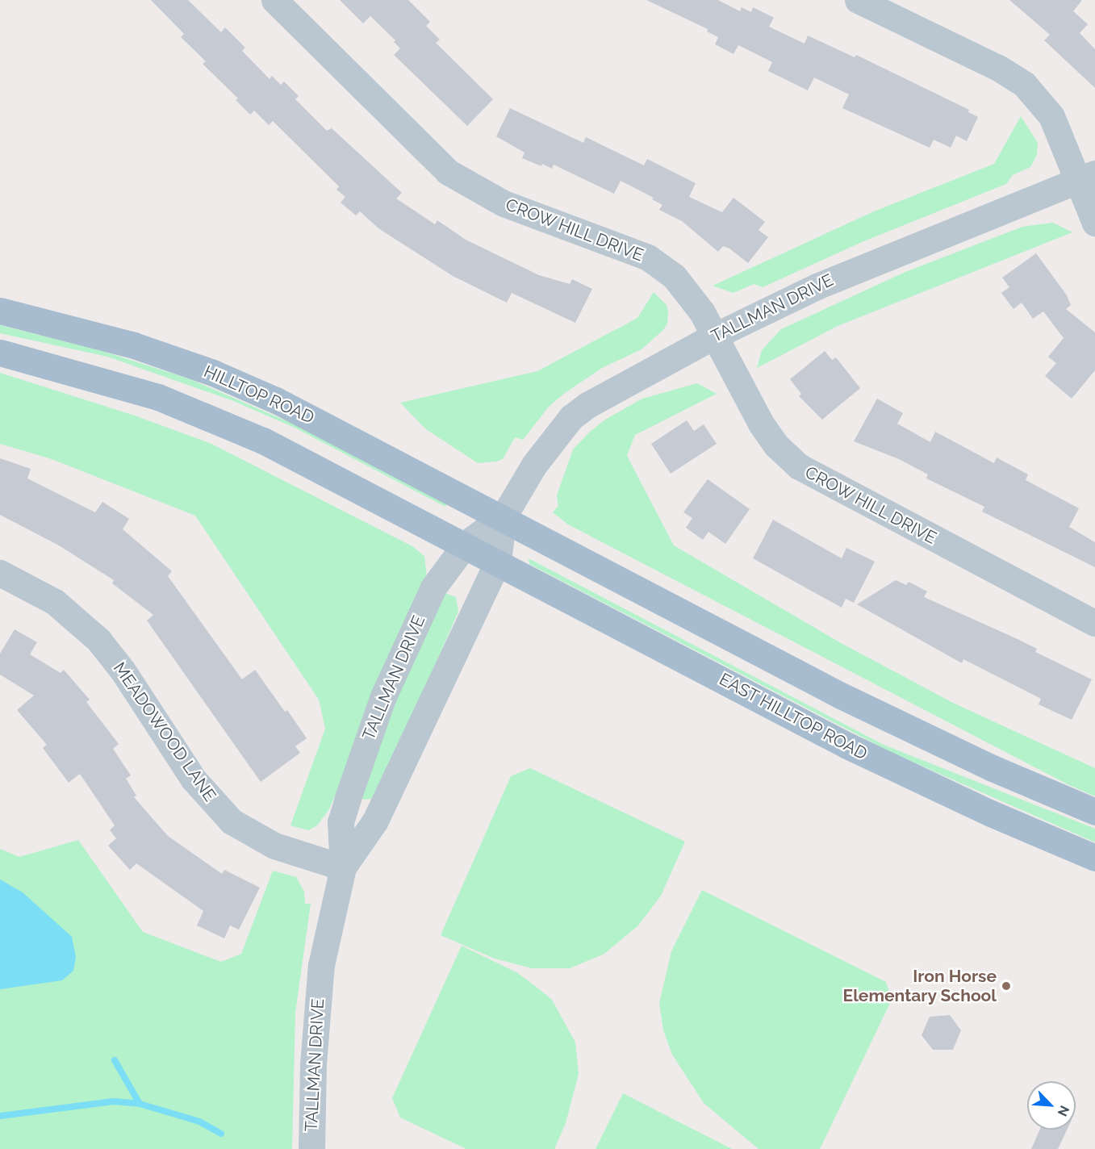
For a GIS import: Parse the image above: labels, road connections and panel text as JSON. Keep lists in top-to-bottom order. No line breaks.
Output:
{"streets":{"main road":["HILLTOP ROAD","EAST HILLTOP ROAD"],"street":["CROW HILL DRIVE","TALLMAN DRIVE","MEADOWOOD LANE"]},"crossings":[["CROW HILL DRIVE","TALLMAN DRIVE"],["TALLMAN DRIVE","HILLTOP ROAD"],["TALLMAN DRIVE","EAST HILLTOP ROAD"],["TALLMAN DRIVE","MEADOWOOD LANE"]],"places":["Iron Horse Elementary School"],"north":"bottom right"}
